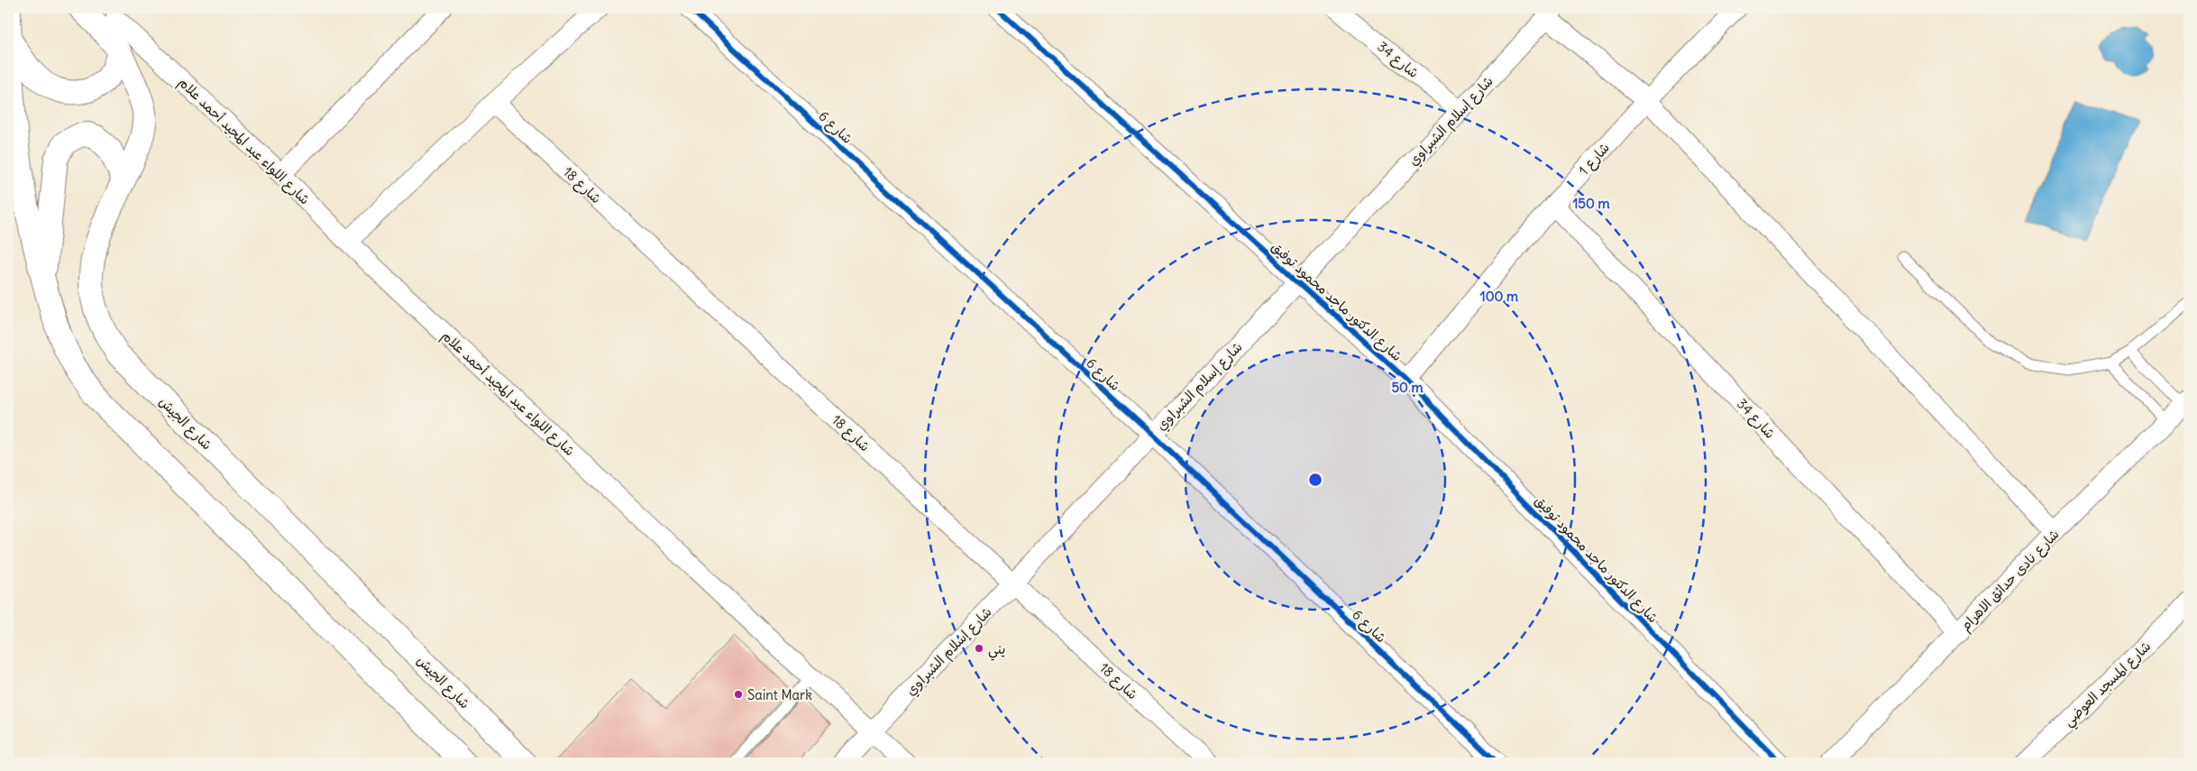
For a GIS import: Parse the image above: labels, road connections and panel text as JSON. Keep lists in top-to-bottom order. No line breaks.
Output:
{"streets":{"street":["شارع 34","شارع إسلام الشبراوي","شارع 6","شارع اللواء عبد المجيد أحمد علام","شارع 1","شارع 18","شارع الدكتور ماجد محمود توفيق","شارع الجيش","شارع نادى حدائق الاهرام","شارع المسجد العوضي"]},"crossings":[["شارع 34","شارع إسلام الشبراوي"],["شارع 34","شارع 1"],["شارع 34","شارع نادى حدائق الاهرام"],["شارع إسلام الشبراوي","شارع 6"],["شارع إسلام الشبراوي","شارع اللواء عبد المجيد أحمد علام"],["شارع إسلام الشبراوي","شارع 18"],["شارع إسلام الشبراوي","شارع الدكتور ماجد محمود توفيق"],["شارع اللواء عبد المجيد أحمد علام","شارع الجيش"],["شارع 1","شارع الدكتور ماجد محمود توفيق"]],"places":["يني","Saint Mark"],"rings":["150 m","100 m","50 m"]}
